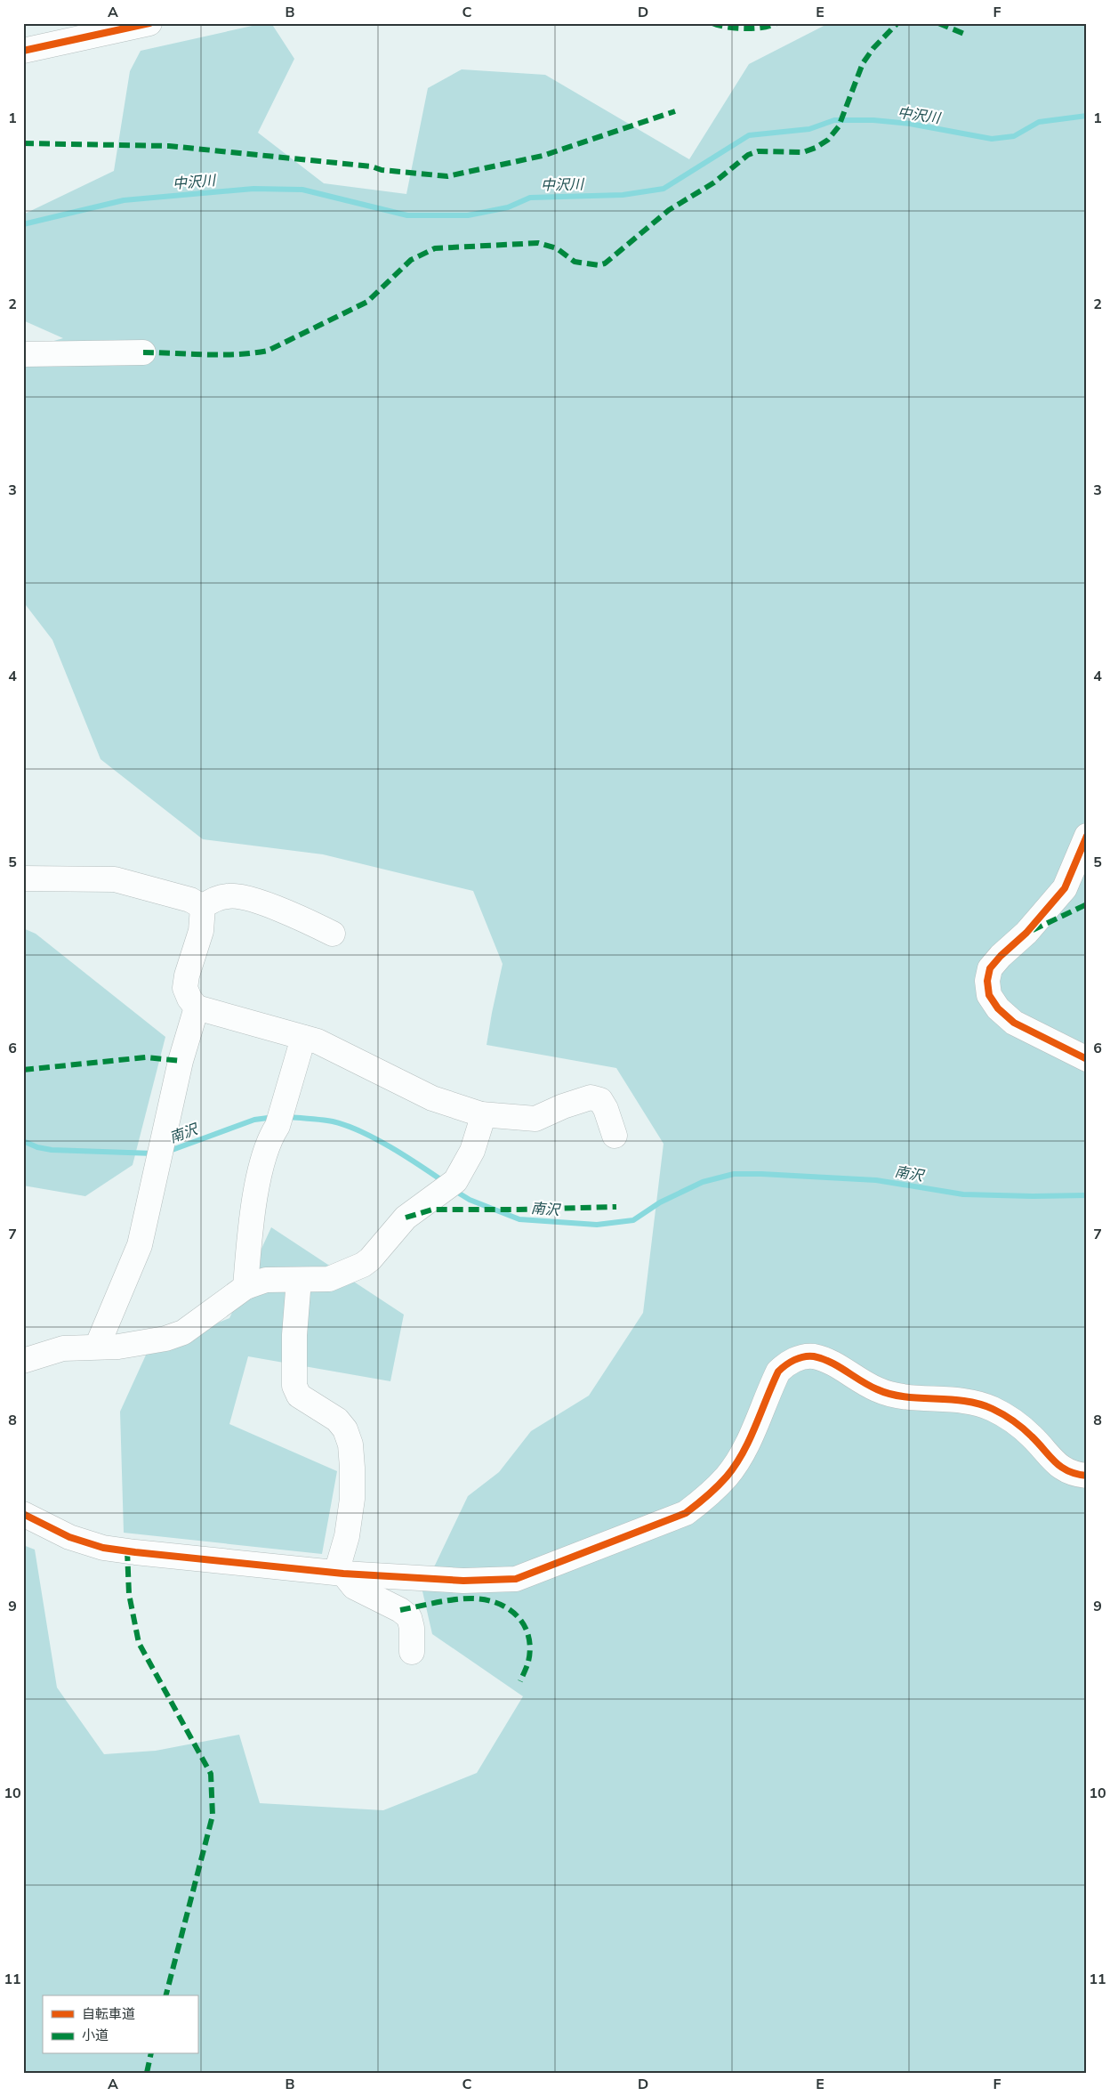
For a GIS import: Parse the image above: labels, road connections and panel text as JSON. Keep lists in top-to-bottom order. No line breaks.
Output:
{"water":["中沢川","南沢"],"legend":["自転車道","小道"],"grid":{"columns":["A","B","C","D","E","F"],"rows":["1","2","3","4","5","6","7","8","9","10","11"]}}
